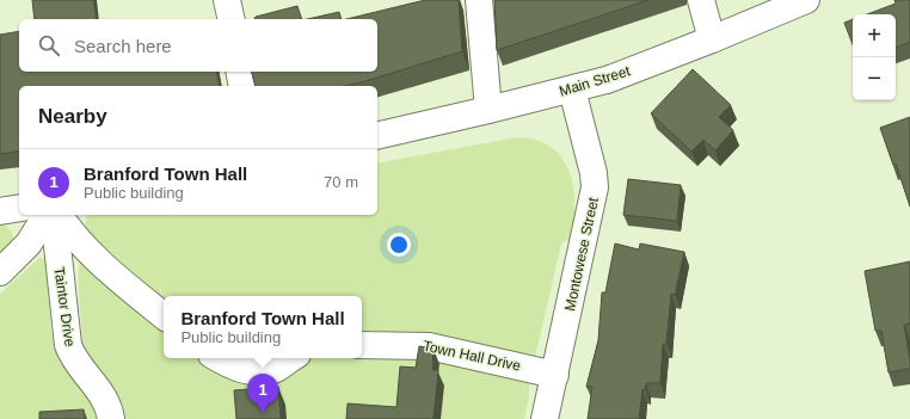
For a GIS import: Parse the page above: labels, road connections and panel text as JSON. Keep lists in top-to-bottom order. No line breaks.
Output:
{"streets":{"street":["Main Street","Montowese Street","Taintor Drive","Town Hall Drive"]},"crossings":[["Main Street","Montowese Street"],["Montowese Street","Town Hall Drive"]],"page":{"map_buttons":["+","−"],"search":"Search here","heading":"Nearby","list":[{"mark":"1","name":"Branford Town Hall","note":"Public building","value":"70 m"}],"popup":["Branford Town Hall","Public building"],"pins":"1"}}
